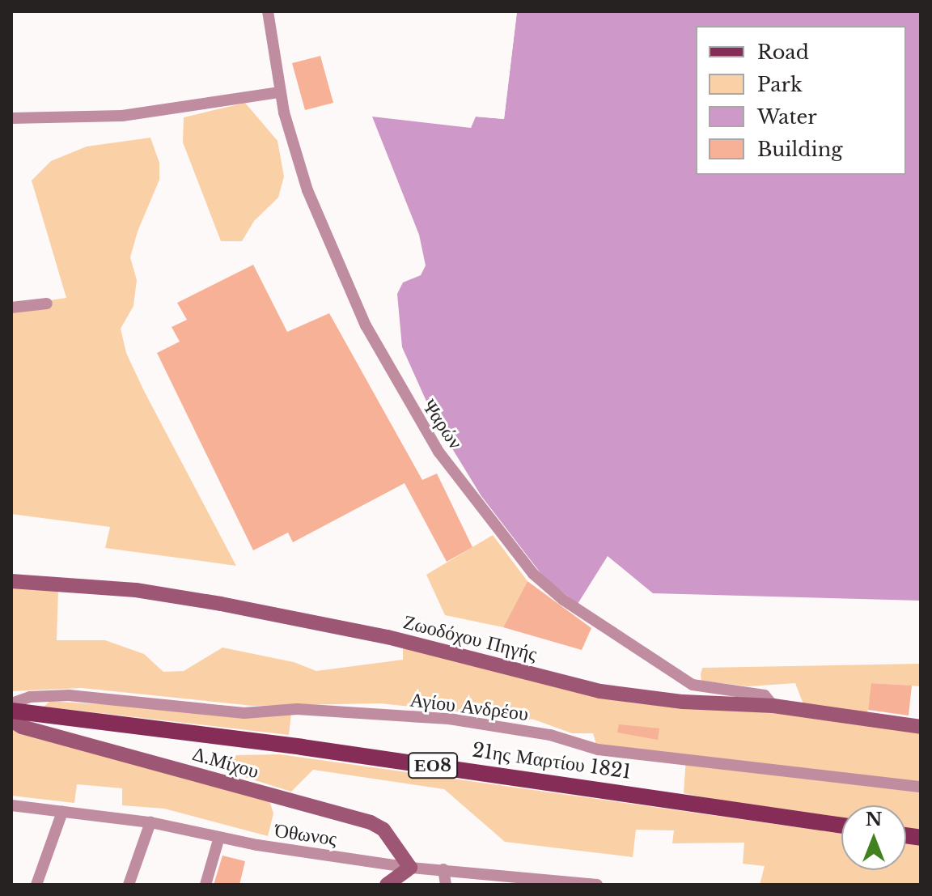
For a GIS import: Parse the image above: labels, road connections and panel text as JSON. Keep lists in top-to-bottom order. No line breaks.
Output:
{"streets":{"main road":["Ζωοδόχου Πηγής","21ης Μαρτίου 1821","Δ.Μίχου","ΕΟ8"],"street":["Ψαρών","Αγίου Ανδρέου","Όθωνος"]},"crossings":[["Ψαρών","Ζωοδόχου Πηγής"],["Δ.Μίχου","Όθωνος"]],"legend":["Road","Park","Water","Building"],"north":"top"}
